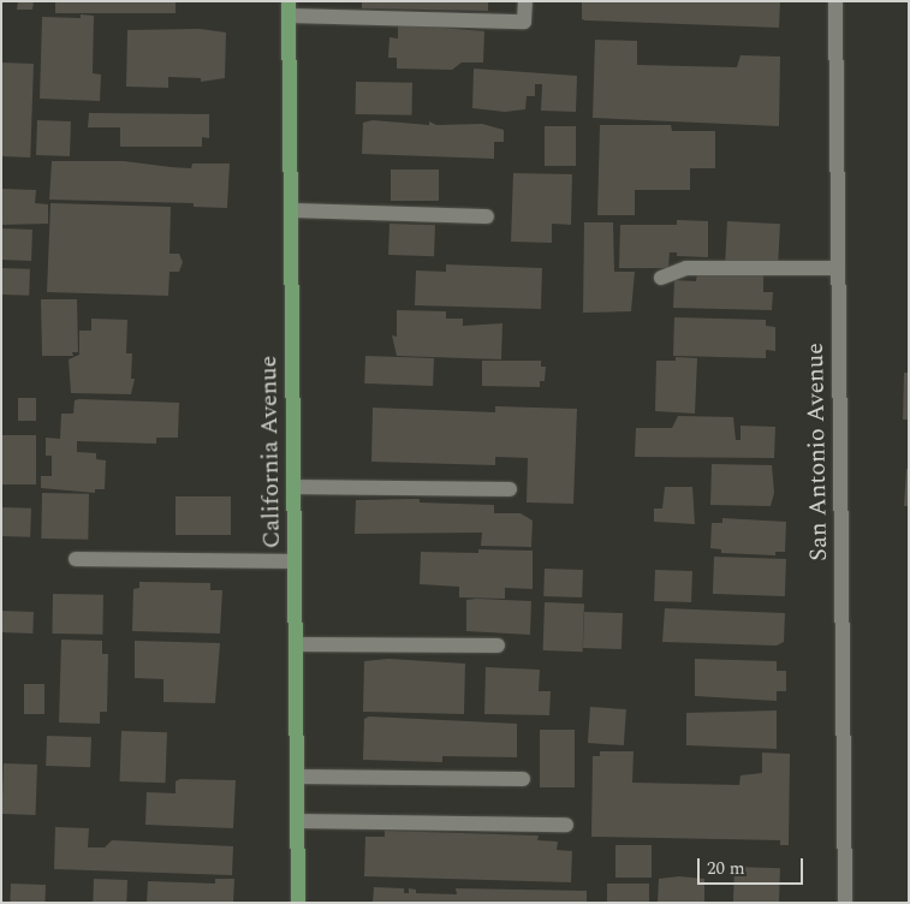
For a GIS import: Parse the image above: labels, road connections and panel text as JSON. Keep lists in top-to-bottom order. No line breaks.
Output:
{"streets":{"main road":["California Avenue"],"street":["San Antonio Avenue"]},"scale_bar":"20 m"}
